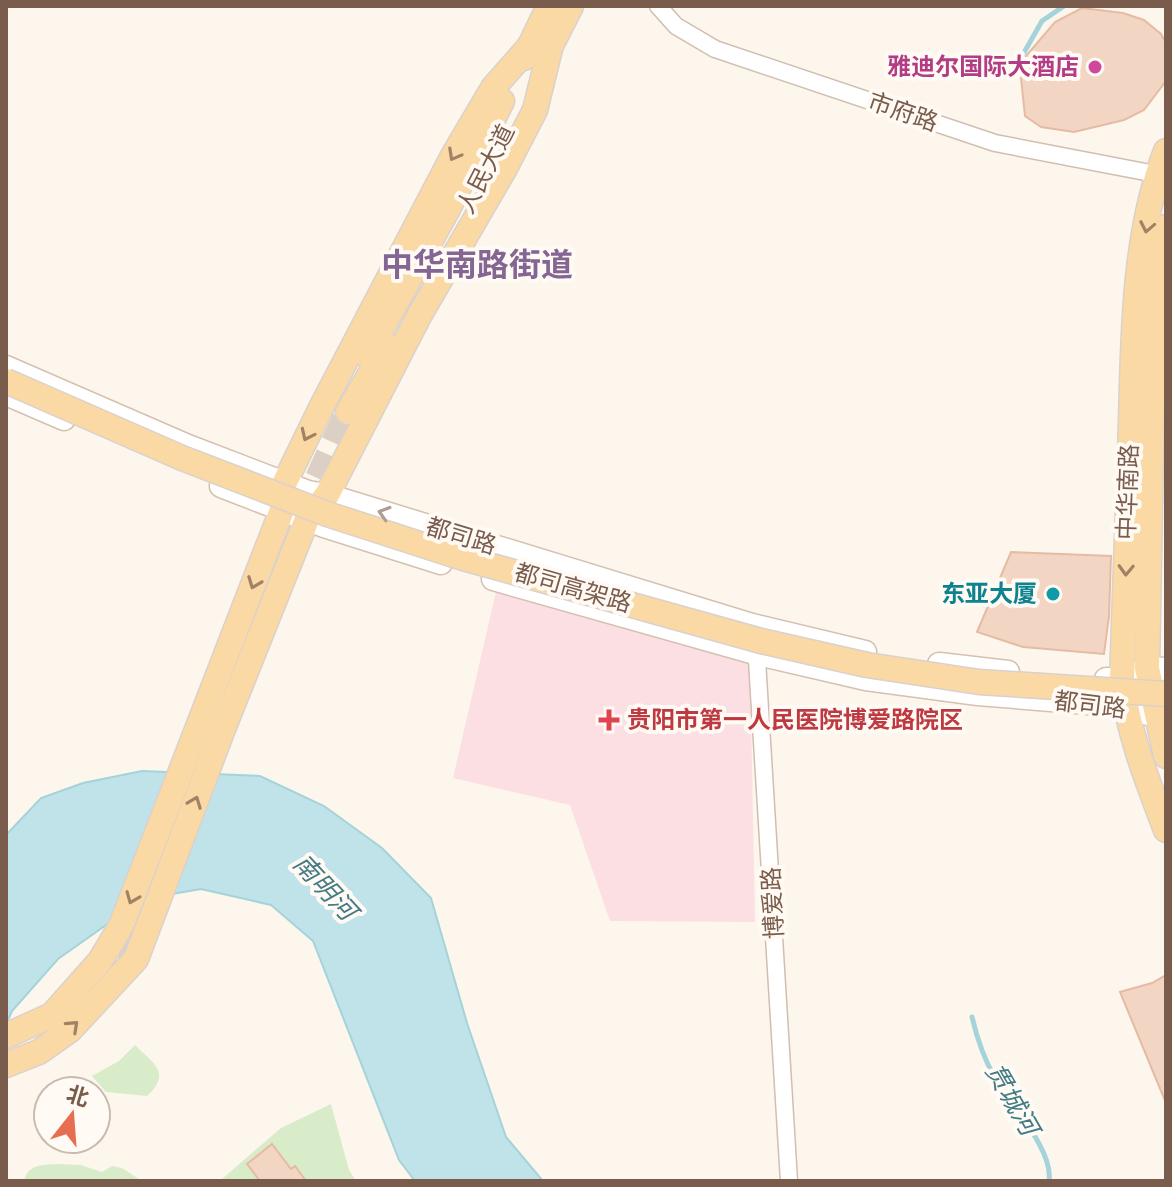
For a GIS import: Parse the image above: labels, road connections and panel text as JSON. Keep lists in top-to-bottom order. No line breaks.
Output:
{"streets":{"main road":["人民大道","中华南路","都司路","都司高架路"],"street":["市府路","博爱路"]},"crossings":[["市府路","中华南路"],["中华南路","都司路"],["都司路","博爱路"]],"districts":["中华南路街道"],"water":["南明河","贯城河"],"places":{"other":["雅迪尔国际大酒店","东亚大厦"],"health":["贵阳市第一人民医院博爱路院区"]},"north":"top"}
